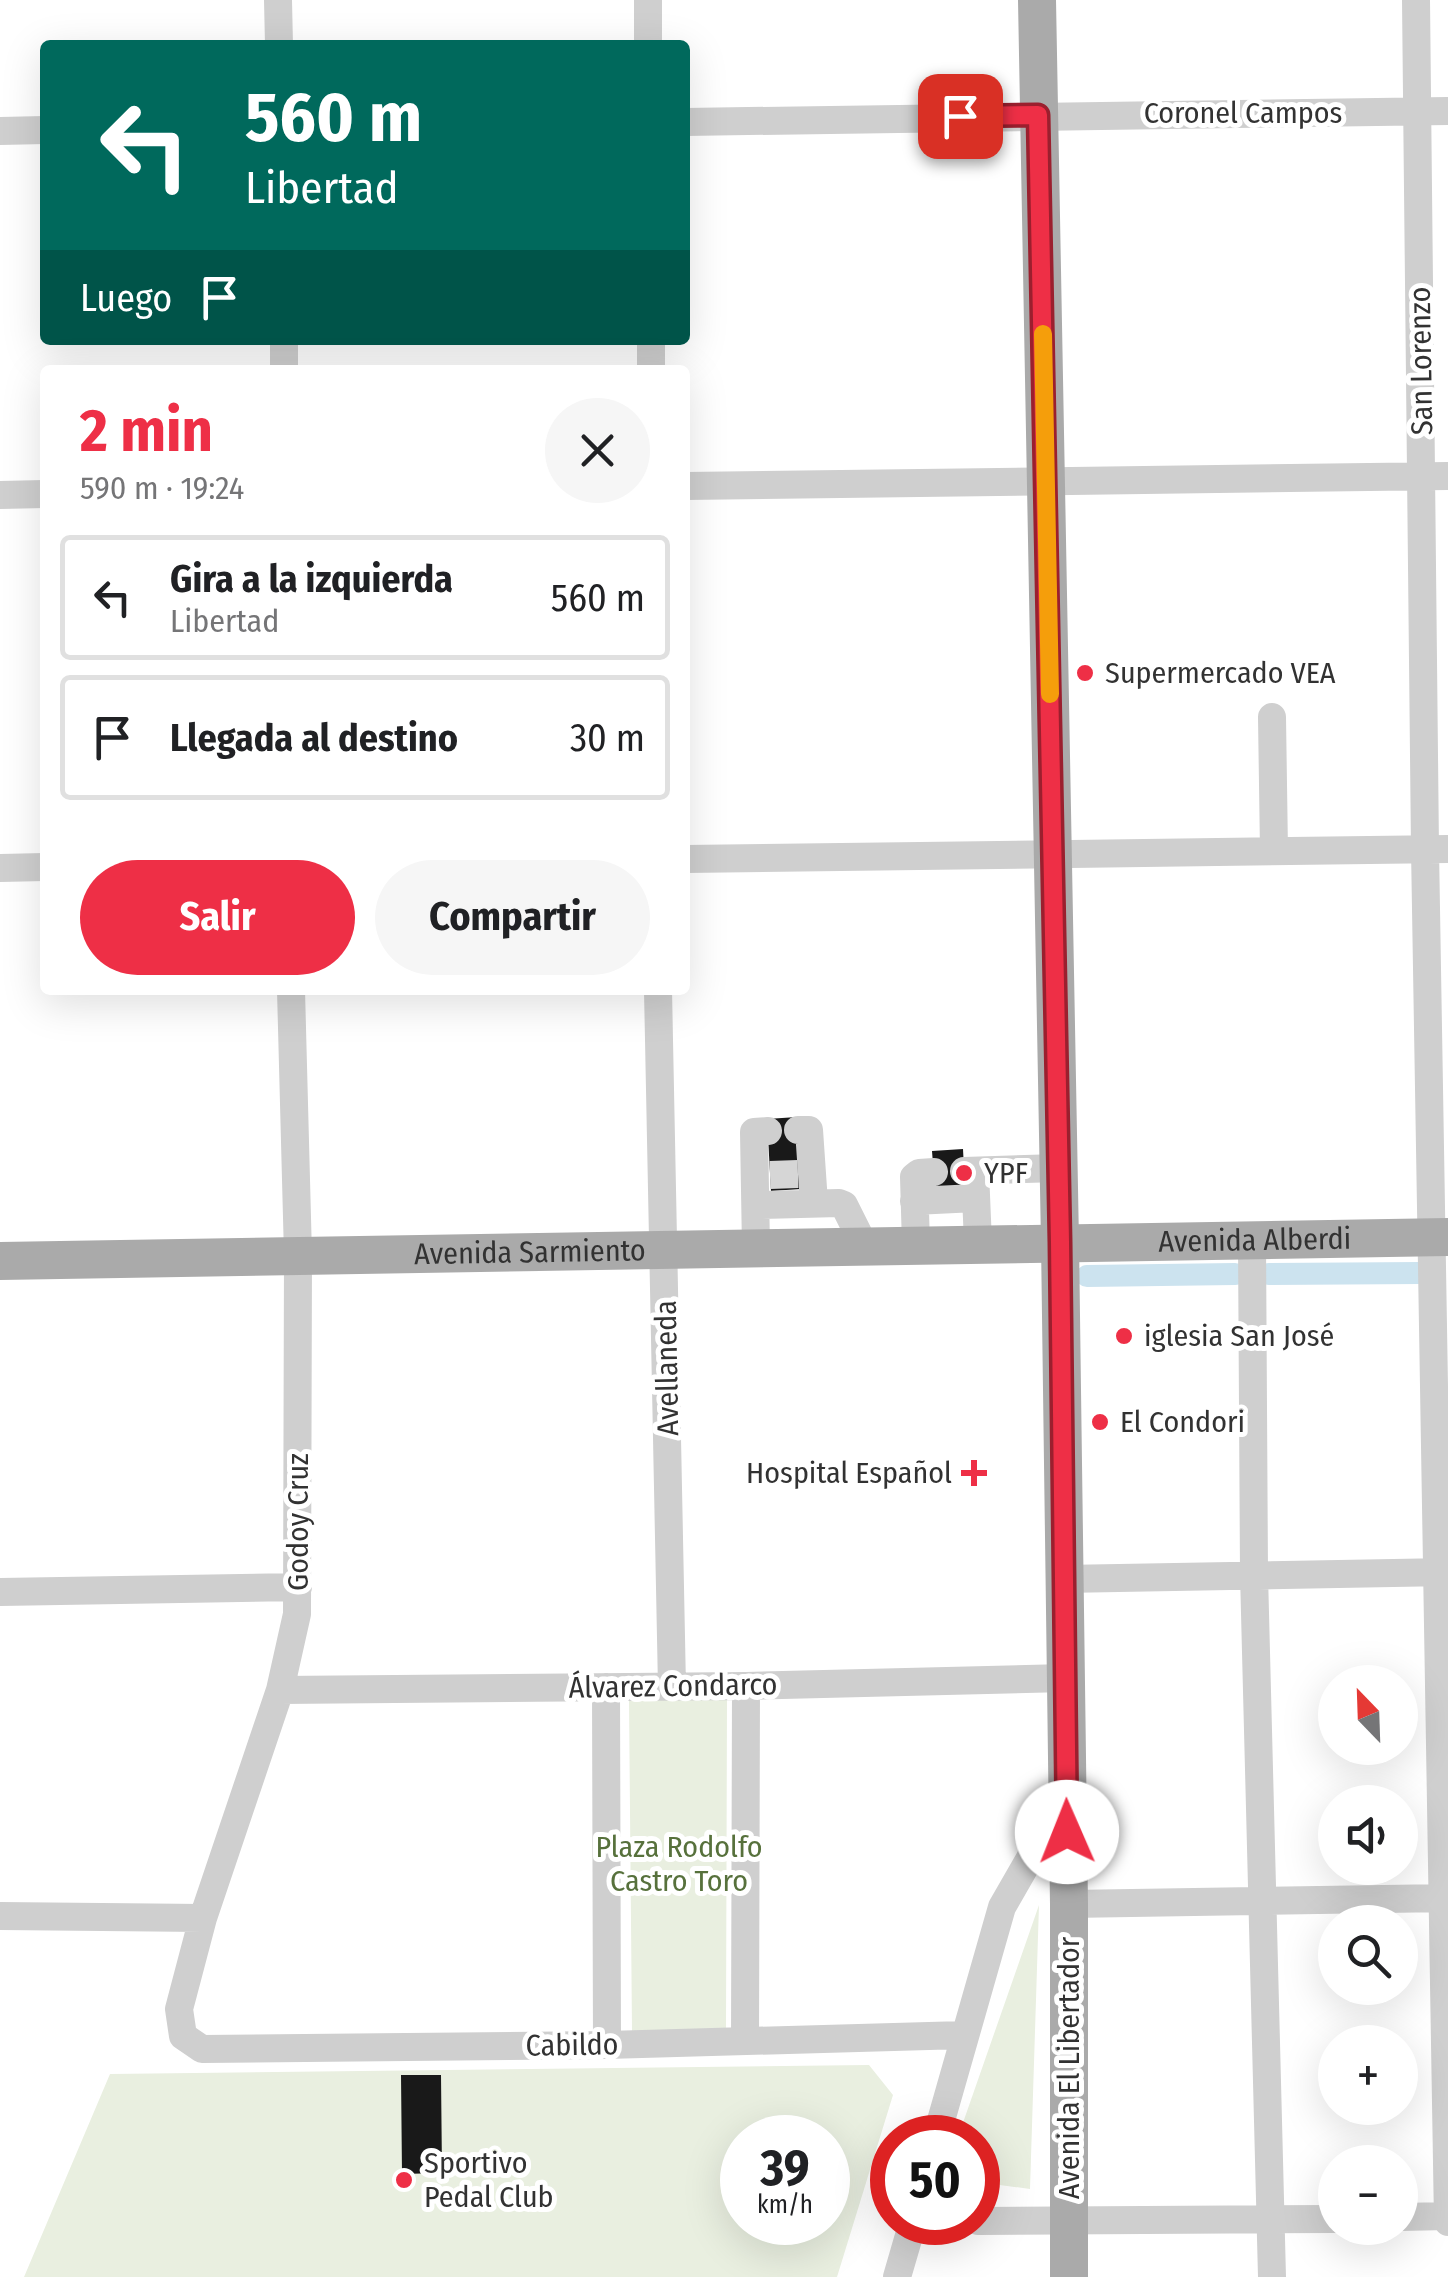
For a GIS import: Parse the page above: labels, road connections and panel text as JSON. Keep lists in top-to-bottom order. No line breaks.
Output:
{"streets":{"main road":["Avenida Alberdi","Avenida Sarmiento","Avenida El Libertador"],"street":["Coronel Campos","San Lorenzo","Avellaneda","Godoy Cruz","Álvarez Condarco","Cabildo"]},"crossings":[["Coronel Campos","San Lorenzo"],["Coronel Campos","Avenida El Libertador"],["San Lorenzo","Avenida Alberdi"],["Avenida Alberdi","Avenida Sarmiento"],["Avenida Alberdi","Avenida El Libertador"],["Avenida Sarmiento","Avellaneda"],["Avenida Sarmiento","Godoy Cruz"],["Avenida Sarmiento","Avenida El Libertador"],["Avellaneda","Álvarez Condarco"],["Godoy Cruz","Álvarez Condarco"],["Godoy Cruz","Cabildo"],["Álvarez Condarco","Avenida El Libertador"]],"parks":["Plaza Rodolfo Castro Toro"],"places":{"other":["Supermercado VEA","YPF","iglesia San José","El Condori","Sportivo Pedal Club"],"health":["Hospital Español"]},"north":"top left","page":{"turn":["560 m","Libertad"],"then":"Luego","heading":["2 min","590 m · 19:24"],"list":[{"name":"Gira a la izquierda","note":"Libertad","value":"560 m"},{"name":"Llegada al destino","value":"30 m"}],"buttons":["Salir","Compartir"],"map_buttons":["+","−"],"speed":"39 km/h","limit":"50"}}
